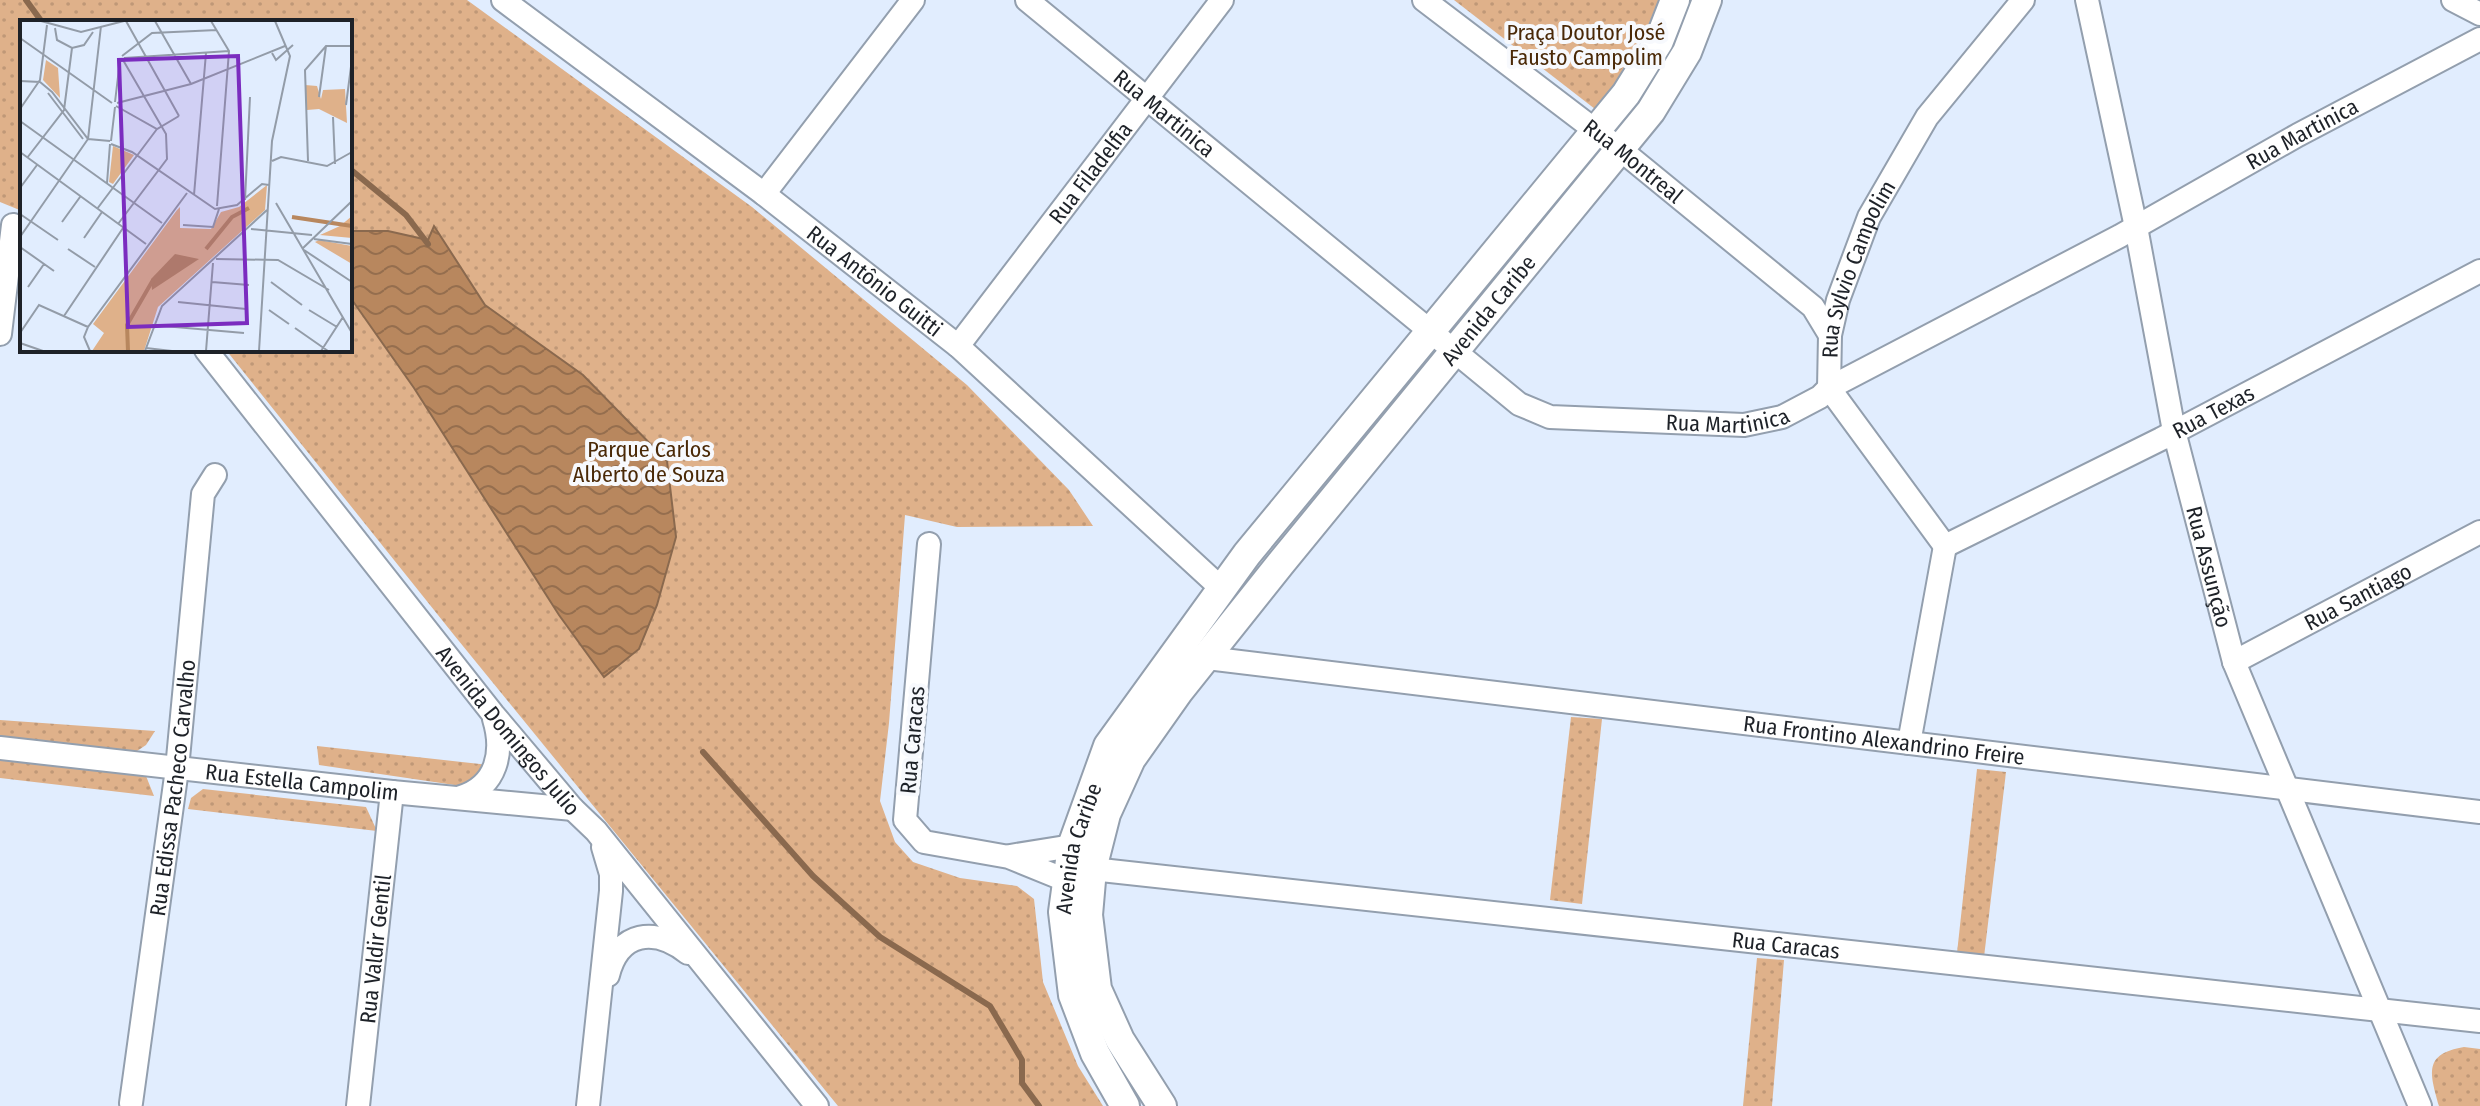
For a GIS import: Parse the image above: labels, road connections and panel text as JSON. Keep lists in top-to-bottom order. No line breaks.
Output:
{"streets":{"street":["Rua Martinica","Rua Montreal","Rua Filadelfia","Rua Sylvio Campolim","Rua Antônio Guitti","Avenida Caribe","Rua Texas","Rua Assunção","Rua Santiago","Avenida Domingos Julio","Rua Caracas","Rua Frontino Alexandrino Freire","Rua Estella Campolim","Rua Edissa Pacheco Carvalho","Rua Valdir Gentil"]},"crossings":[["Rua Martinica","Rua Filadelfia"],["Rua Martinica","Rua Sylvio Campolim"],["Rua Martinica","Avenida Caribe"],["Rua Martinica","Rua Assunção"],["Rua Montreal","Rua Sylvio Campolim"],["Rua Montreal","Avenida Caribe"],["Rua Filadelfia","Rua Antônio Guitti"],["Rua Sylvio Campolim","Rua Texas"],["Rua Antônio Guitti","Avenida Caribe"],["Avenida Caribe","Rua Caracas"],["Avenida Caribe","Rua Frontino Alexandrino Freire"],["Rua Texas","Rua Assunção"],["Rua Assunção","Rua Santiago"],["Rua Assunção","Rua Caracas"],["Rua Assunção","Rua Frontino Alexandrino Freire"],["Avenida Domingos Julio","Rua Estella Campolim"],["Rua Estella Campolim","Rua Edissa Pacheco Carvalho"],["Rua Estella Campolim","Rua Valdir Gentil"]],"parks":["Praça Doutor José Fausto Campolim","Parque Carlos Alberto de Souza"]}
